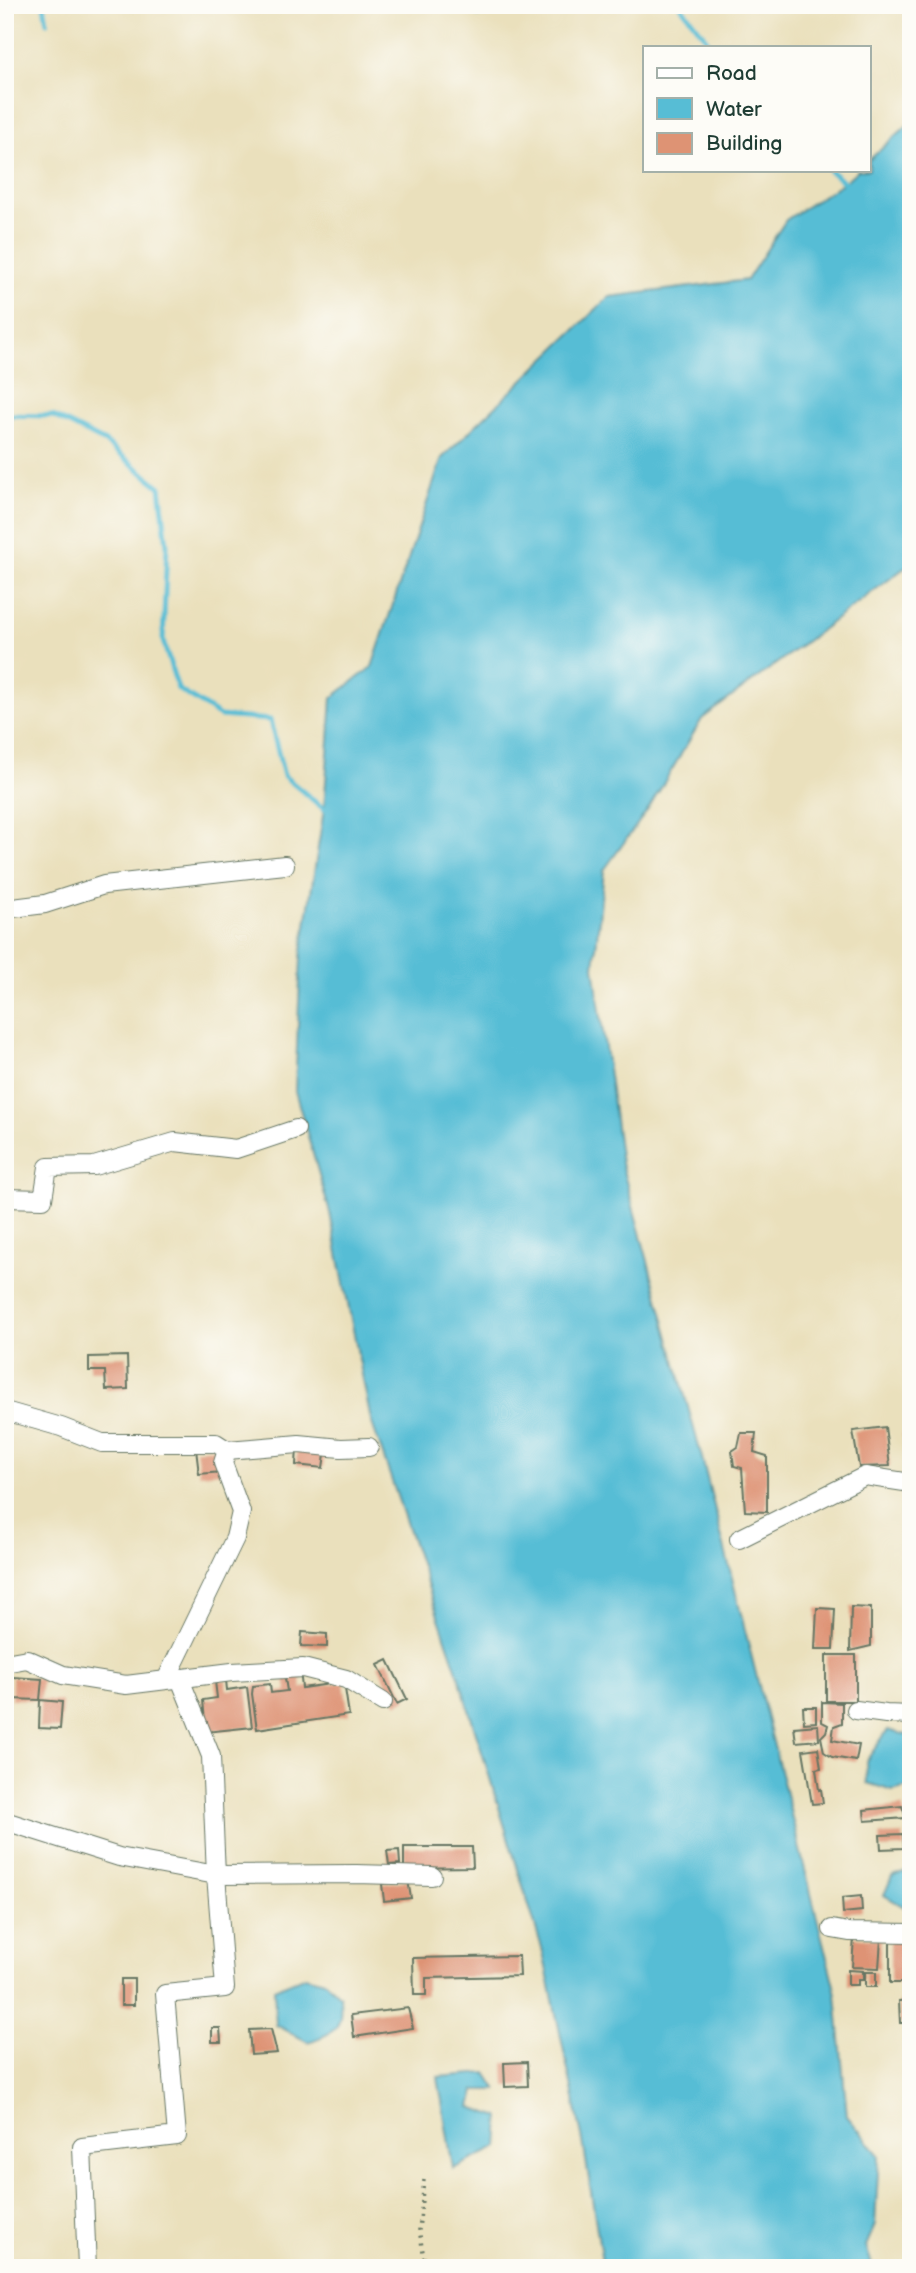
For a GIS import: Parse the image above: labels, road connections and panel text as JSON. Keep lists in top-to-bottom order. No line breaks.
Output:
{"legend":["Road","Water","Building"]}
